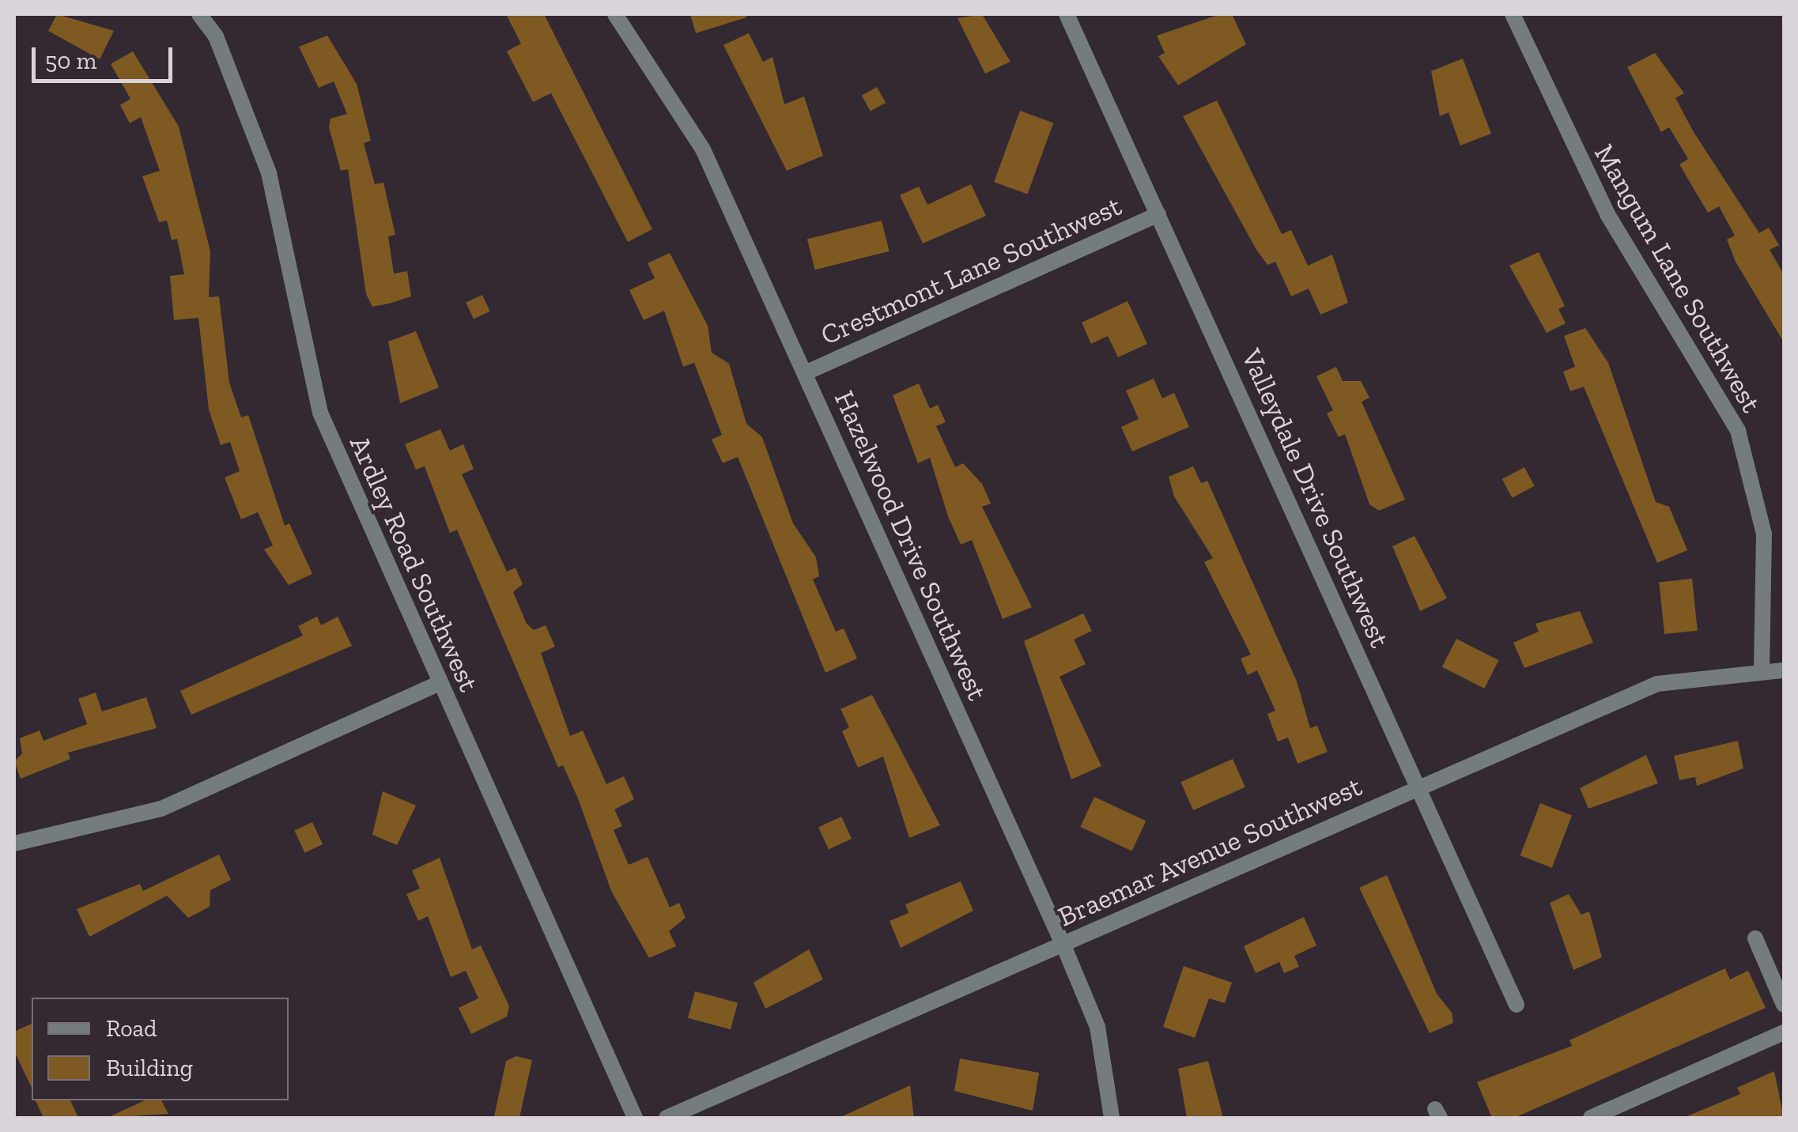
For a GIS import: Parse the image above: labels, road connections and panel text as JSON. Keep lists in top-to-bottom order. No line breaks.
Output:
{"streets":{"street":["Crestmont Lane Southwest","Mangum Lane Southwest","Valleydale Drive Southwest","Hazelwood Drive Southwest","Ardley Road Southwest","Braemar Avenue Southwest"]},"crossings":[["Crestmont Lane Southwest","Valleydale Drive Southwest"],["Crestmont Lane Southwest","Hazelwood Drive Southwest"],["Mangum Lane Southwest","Braemar Avenue Southwest"],["Valleydale Drive Southwest","Braemar Avenue Southwest"],["Hazelwood Drive Southwest","Braemar Avenue Southwest"]],"legend":["Road","Building"],"scale_bar":"50 m"}
